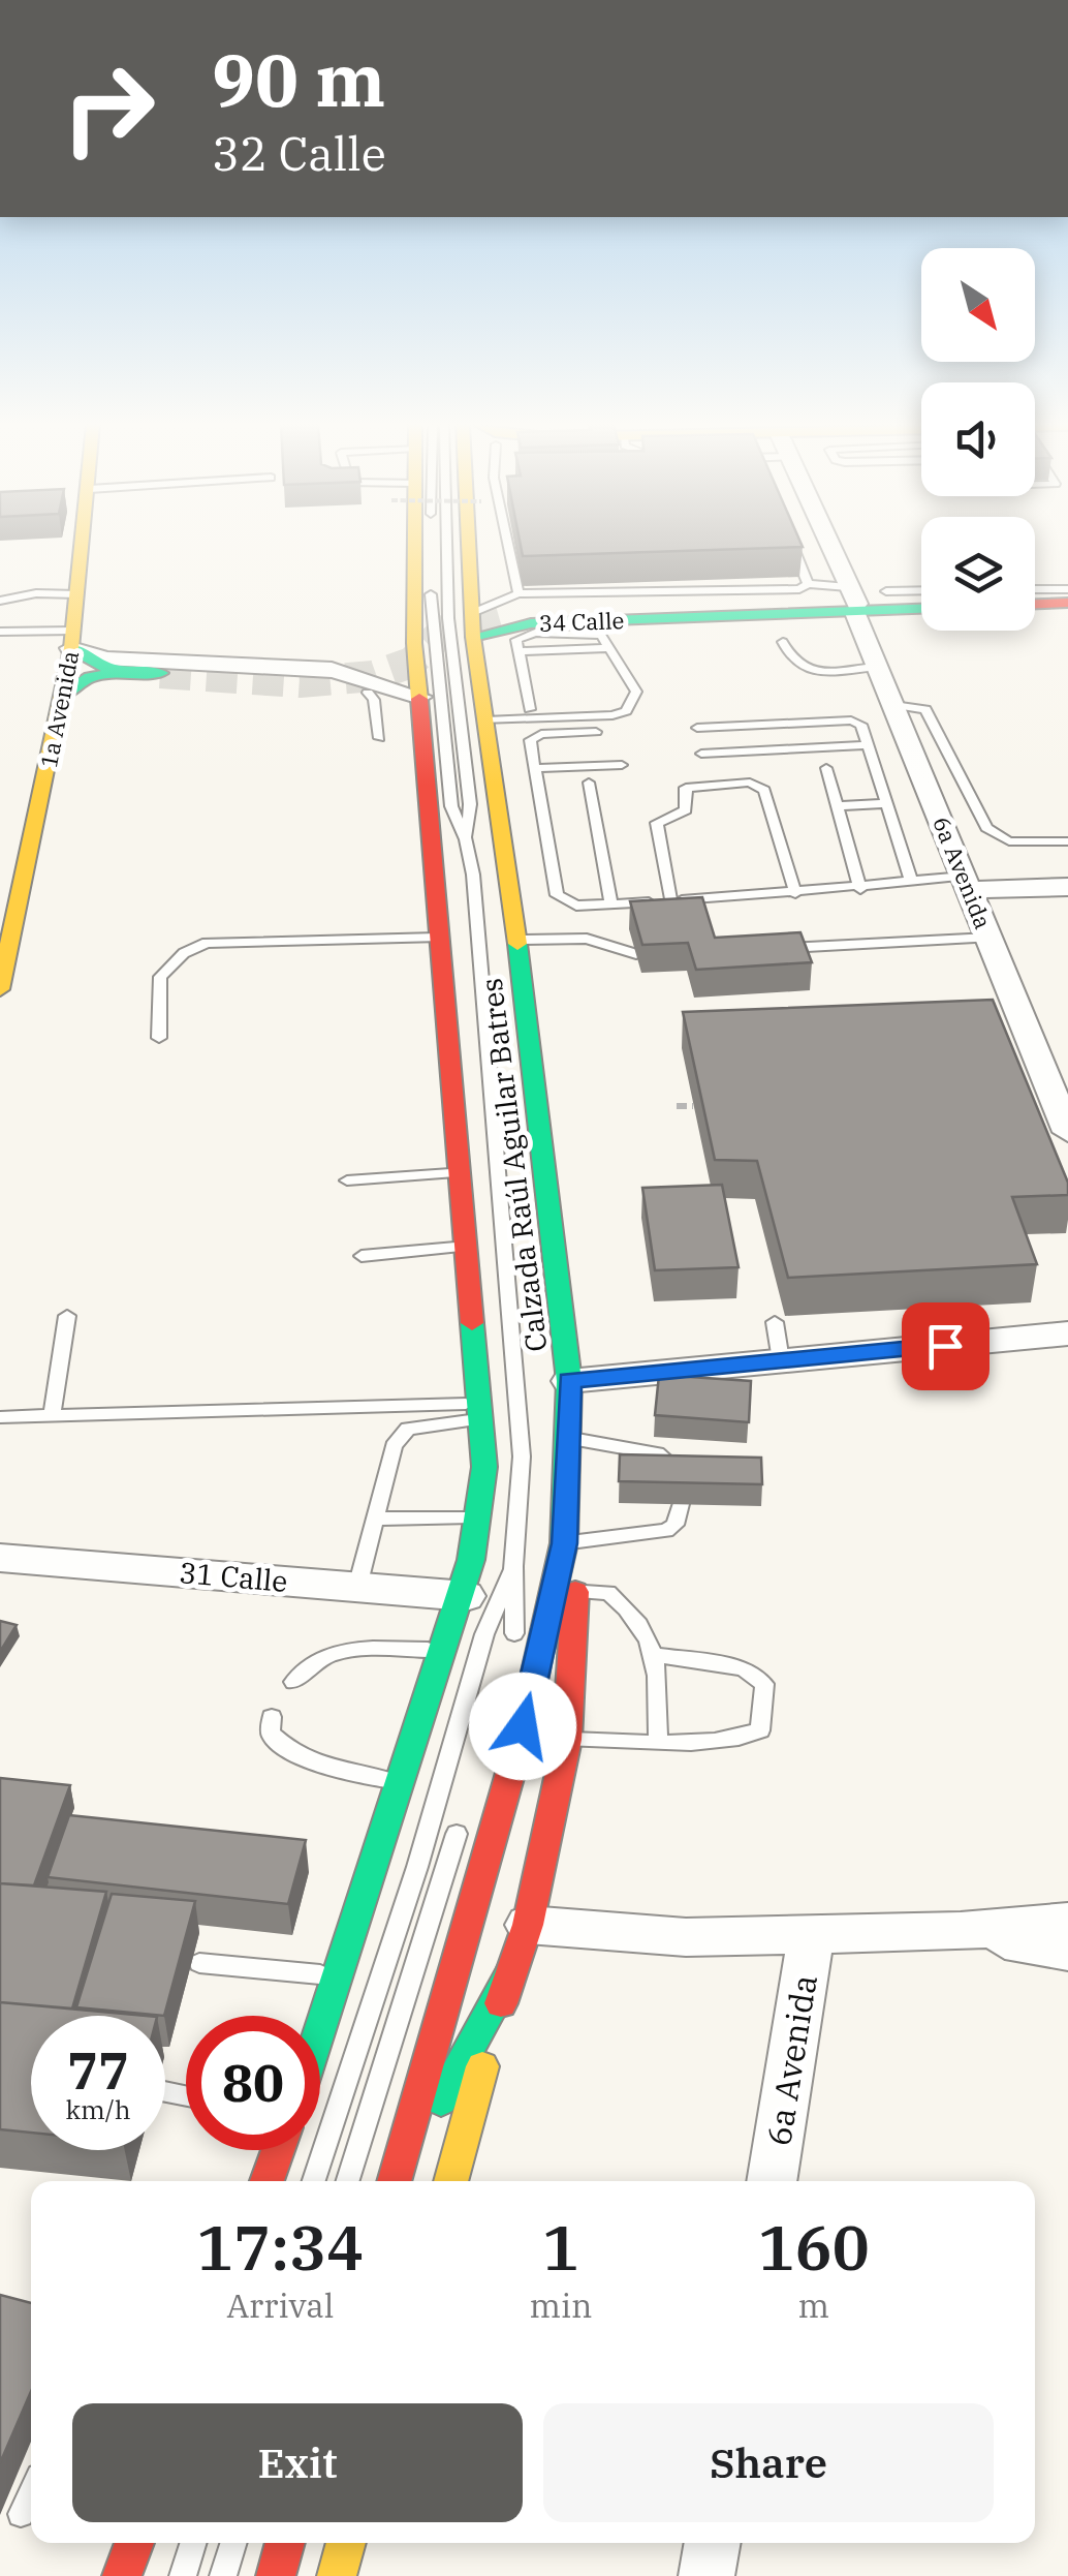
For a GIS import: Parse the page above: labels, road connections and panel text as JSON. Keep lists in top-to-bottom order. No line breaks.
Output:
{"streets":{"main road":["34 Calle","1a Avenida","Calzada Raúl Aguilar Batres"],"street":["6a Avenida","31 Calle"]},"crossings":[["34 Calle","6a Avenida"],["34 Calle","Calzada Raúl Aguilar Batres"],["Calzada Raúl Aguilar Batres","31 Calle"]],"north":"bottom right","page":{"turn":["90 m","32 Calle"],"speed":"77 km/h","limit":"80","eta":["17:34","Arrival","1","min","160","m"],"buttons":["Exit","Share"]}}
